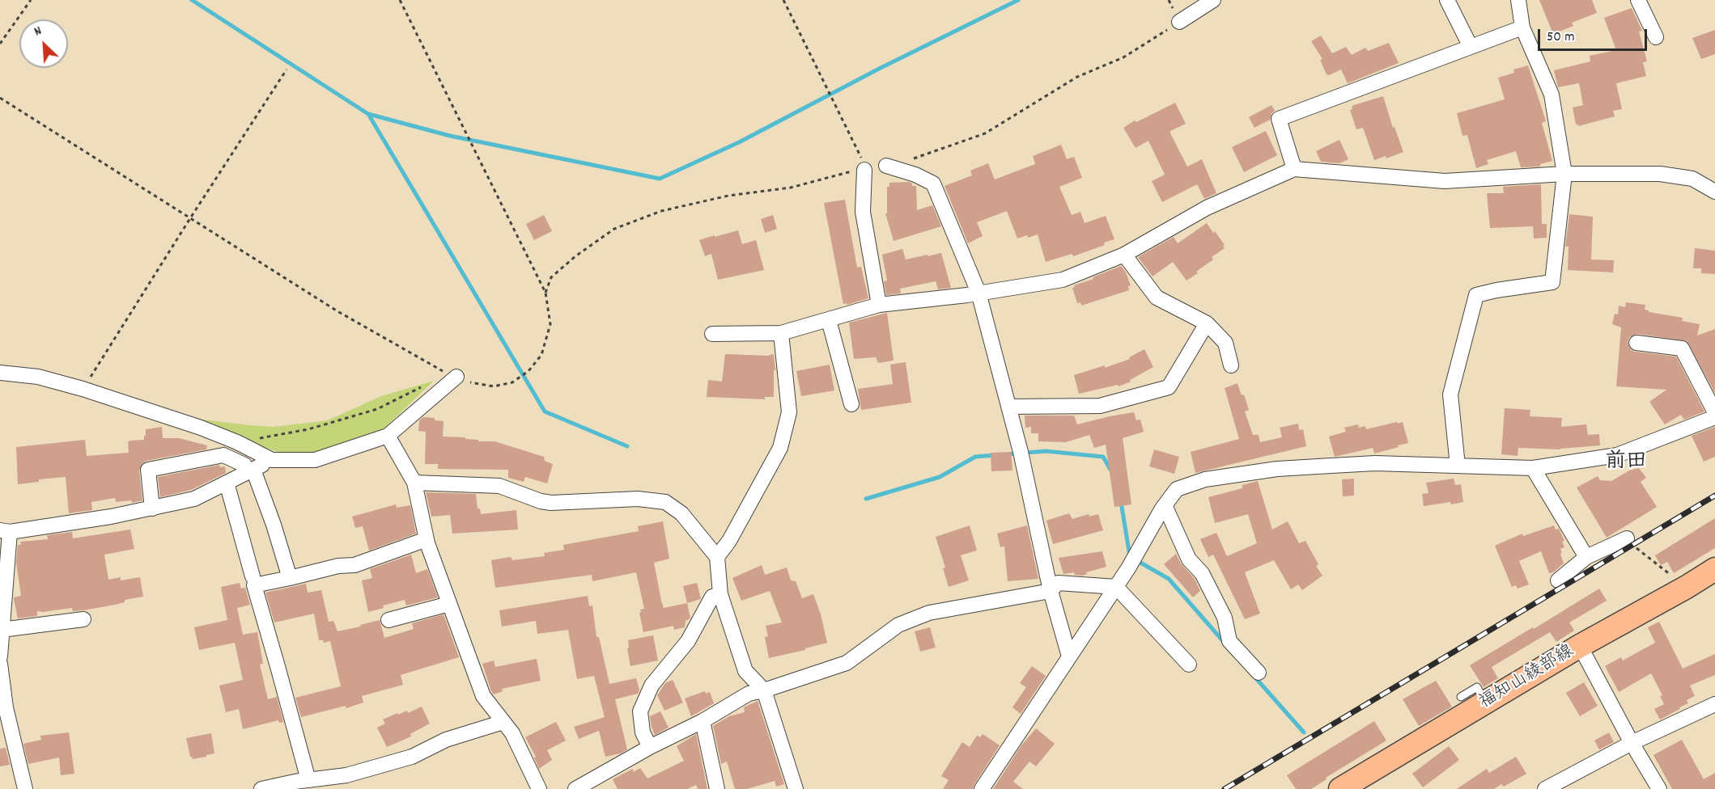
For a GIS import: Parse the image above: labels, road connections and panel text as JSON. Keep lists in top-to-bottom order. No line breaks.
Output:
{"streets":{"main road":["福知山綾部線"]},"districts":["前田"],"scale_bar":"50 m","north":"top left"}
